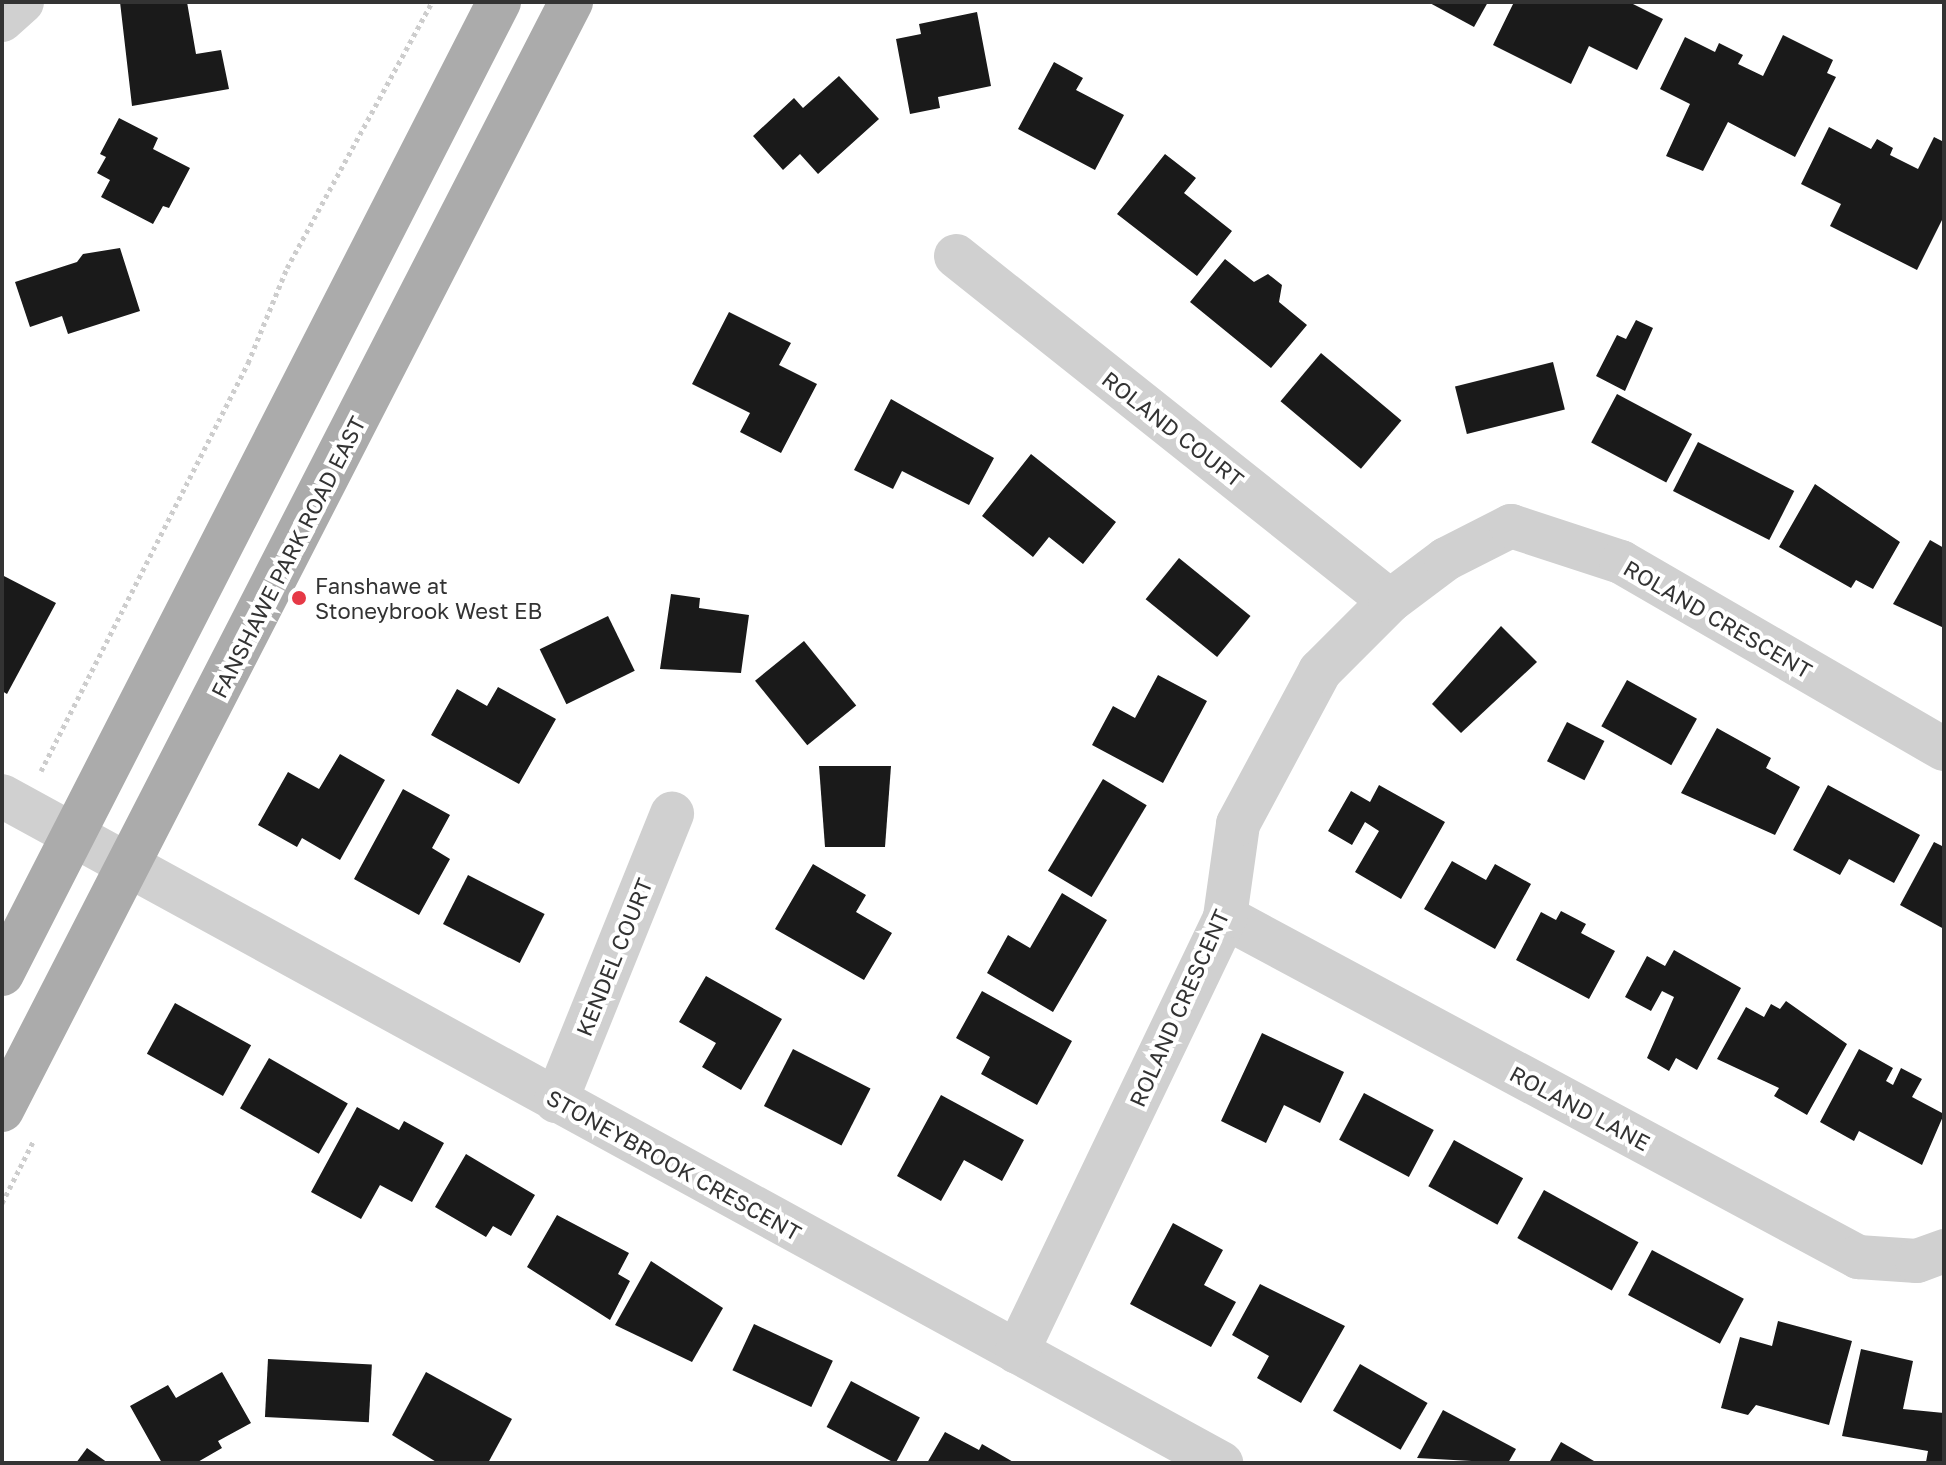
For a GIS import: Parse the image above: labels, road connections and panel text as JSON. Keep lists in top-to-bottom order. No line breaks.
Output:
{"streets":{"main road":["FANSHAWE PARK ROAD EAST"],"street":["ROLAND COURT","ROLAND CRESCENT","KENDEL COURT","ROLAND LANE","STONEYBROOK CRESCENT"]},"crossings":[["ROLAND COURT","ROLAND CRESCENT"],["FANSHAWE PARK ROAD EAST","STONEYBROOK CRESCENT"],["ROLAND CRESCENT","ROLAND LANE"],["ROLAND CRESCENT","STONEYBROOK CRESCENT"],["KENDEL COURT","STONEYBROOK CRESCENT"]],"places":["Fanshawe at Stoneybrook West EB"]}
